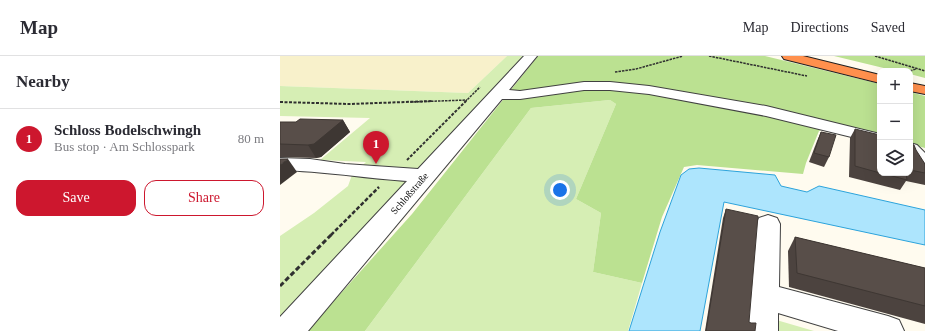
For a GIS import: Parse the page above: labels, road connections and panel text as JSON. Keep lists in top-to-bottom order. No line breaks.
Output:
{"streets":{"street":["Schloßstraße"]},"page":{"header":"Map","nav":["Map","Directions","Saved"],"heading":"Nearby","map_buttons":["+","−"],"list":[{"mark":"1","name":"Schloss Bodelschwingh","note":"Bus stop · Am Schlosspark","value":"80 m"}],"pins":"1","buttons":["Save","Share"]}}
